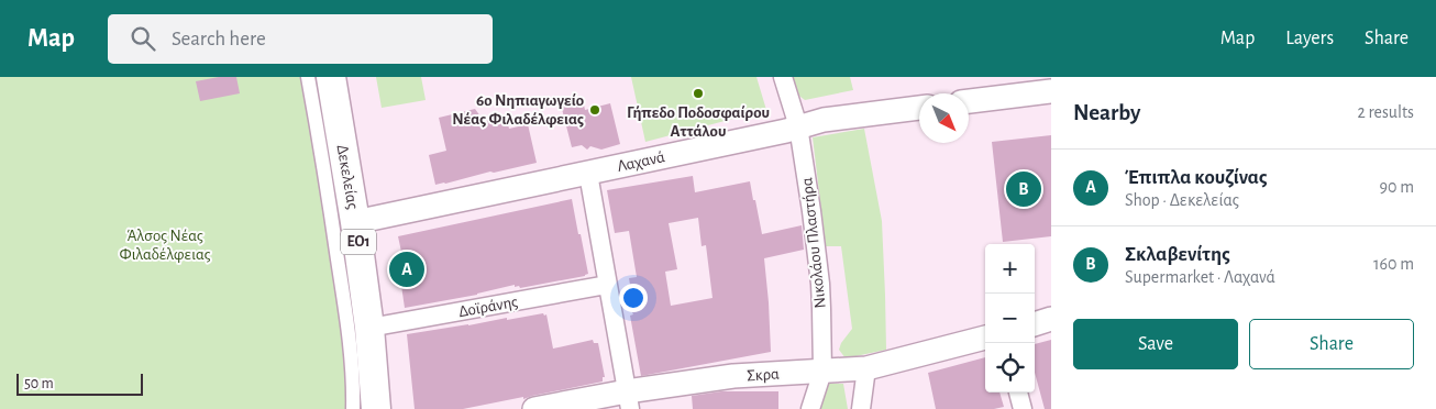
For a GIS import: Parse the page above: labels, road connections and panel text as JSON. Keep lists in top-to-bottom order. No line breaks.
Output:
{"streets":{"main road":["Δεκελείας","ΕΟ1"],"street":["Λαχανά","Νικολάου Πλαστήρα","Δοϊράνης","Σκρα"]},"crossings":[["Λαχανά","Δεκελείας"],["Λαχανά","Νικολάου Πλαστήρα"],["Δεκελείας","Δοϊράνης"],["Νικολάου Πλαστήρα","Σκρα"]],"parks":["Άλσος Νέας Φιλαδέλφειας"],"places":["Γήπεδο Ποδοσφαίρου Αττάλου","6ο Νηπιαγωγείο Νέας Φιλαδέλφειας"],"scale_bar":"50 m","north":"bottom right","page":{"header":"Map","search":"Search here","nav":["Map","Layers","Share"],"heading":["Nearby","2 results"],"list":[{"mark":"A","name":"Έπιπλα κουζίνας","note":"Shop · Δεκελείας","value":"90 m"},{"mark":"B","name":"Σκλαβενίτης","note":"Supermarket · Λαχανά","value":"160 m"}],"pins":["B","A"],"map_buttons":["+","−"],"buttons":["Save","Share"],"scale":"50 m"}}
